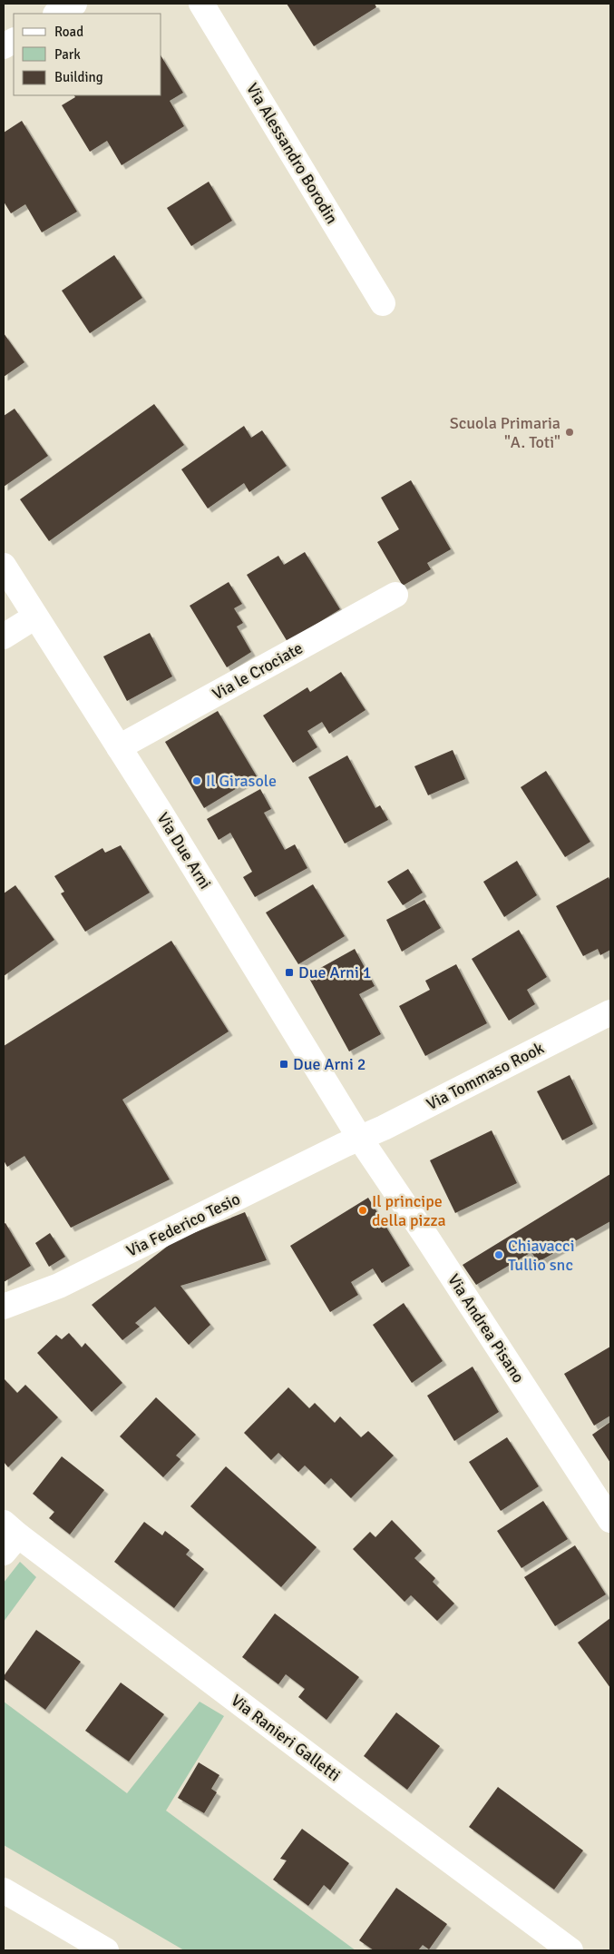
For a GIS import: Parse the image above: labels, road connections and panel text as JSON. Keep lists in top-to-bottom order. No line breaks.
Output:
{"streets":{"street":["Via Alessandro Borodin","Via le Crociate","Via Due Arni","Via Tommaso Rook","Via Federico Tesio","Via Andrea Pisano","Via Ranieri Galletti"]},"crossings":[["Via le Crociate","Via Due Arni"],["Via Due Arni","Via Tommaso Rook"],["Via Due Arni","Via Federico Tesio"],["Via Due Arni","Via Andrea Pisano"],["Via Tommaso Rook","Via Federico Tesio"],["Via Tommaso Rook","Via Andrea Pisano"],["Via Federico Tesio","Via Andrea Pisano"]],"places":{"other":["Scuola Primaria \"A. Toti\"","Il Girasole","Il principe della pizza","Chiavacci Tullio snc"],"transit":["Due Arni 1","Due Arni 2"]},"legend":["Road","Park","Building"]}
